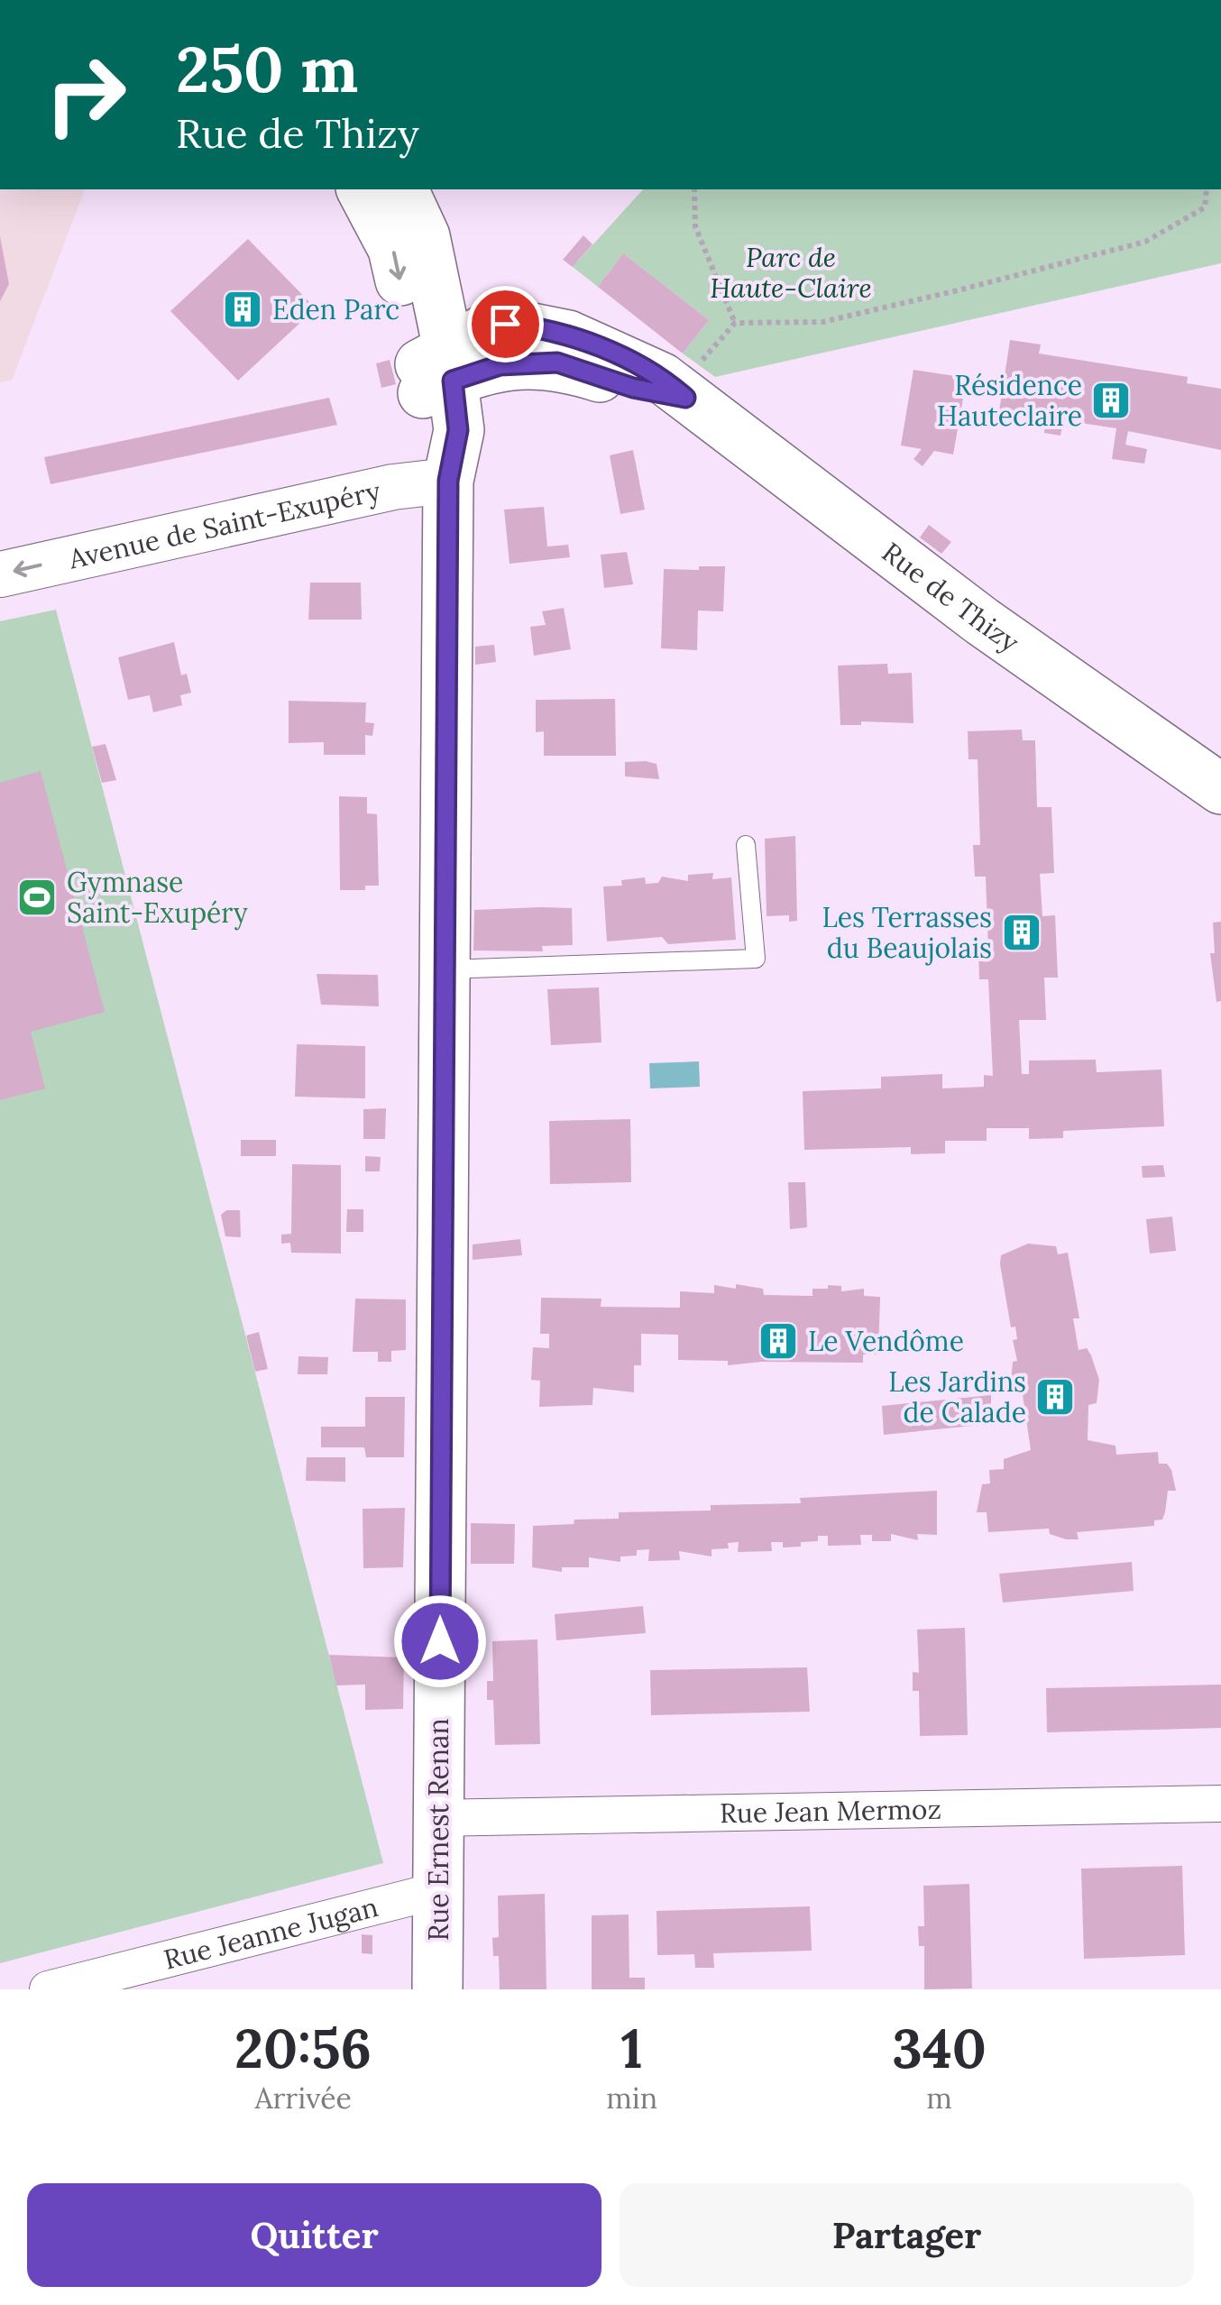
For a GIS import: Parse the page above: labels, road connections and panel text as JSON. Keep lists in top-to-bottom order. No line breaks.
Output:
{"streets":{"main road":["Rue de Thizy","Rue Ernest Renan"],"street":["Avenue de Saint-Exupéry","Rue Jean Mermoz","Rue Jeanne Jugan"]},"crossings":[["Avenue de Saint-Exupéry","Rue Ernest Renan"],["Rue de Thizy","Rue Ernest Renan"],["Rue Jean Mermoz","Rue Ernest Renan"],["Rue Ernest Renan","Rue Jeanne Jugan"]],"one_way":["Avenue de Saint-Exupéry"],"parks":["Parc de Haute-Claire"],"places":{"building":["Eden Parc","Résidence Hauteclaire","Les Terrasses du Beaujolais","Le Vendôme","Les Jardins de Calade"],"sports":["Gymnase Saint-Exupéry"]},"page":{"turn":["250 m","Rue de Thizy"],"eta":["20:56","Arrivée","1","min","340","m"],"buttons":["Quitter","Partager"]}}
